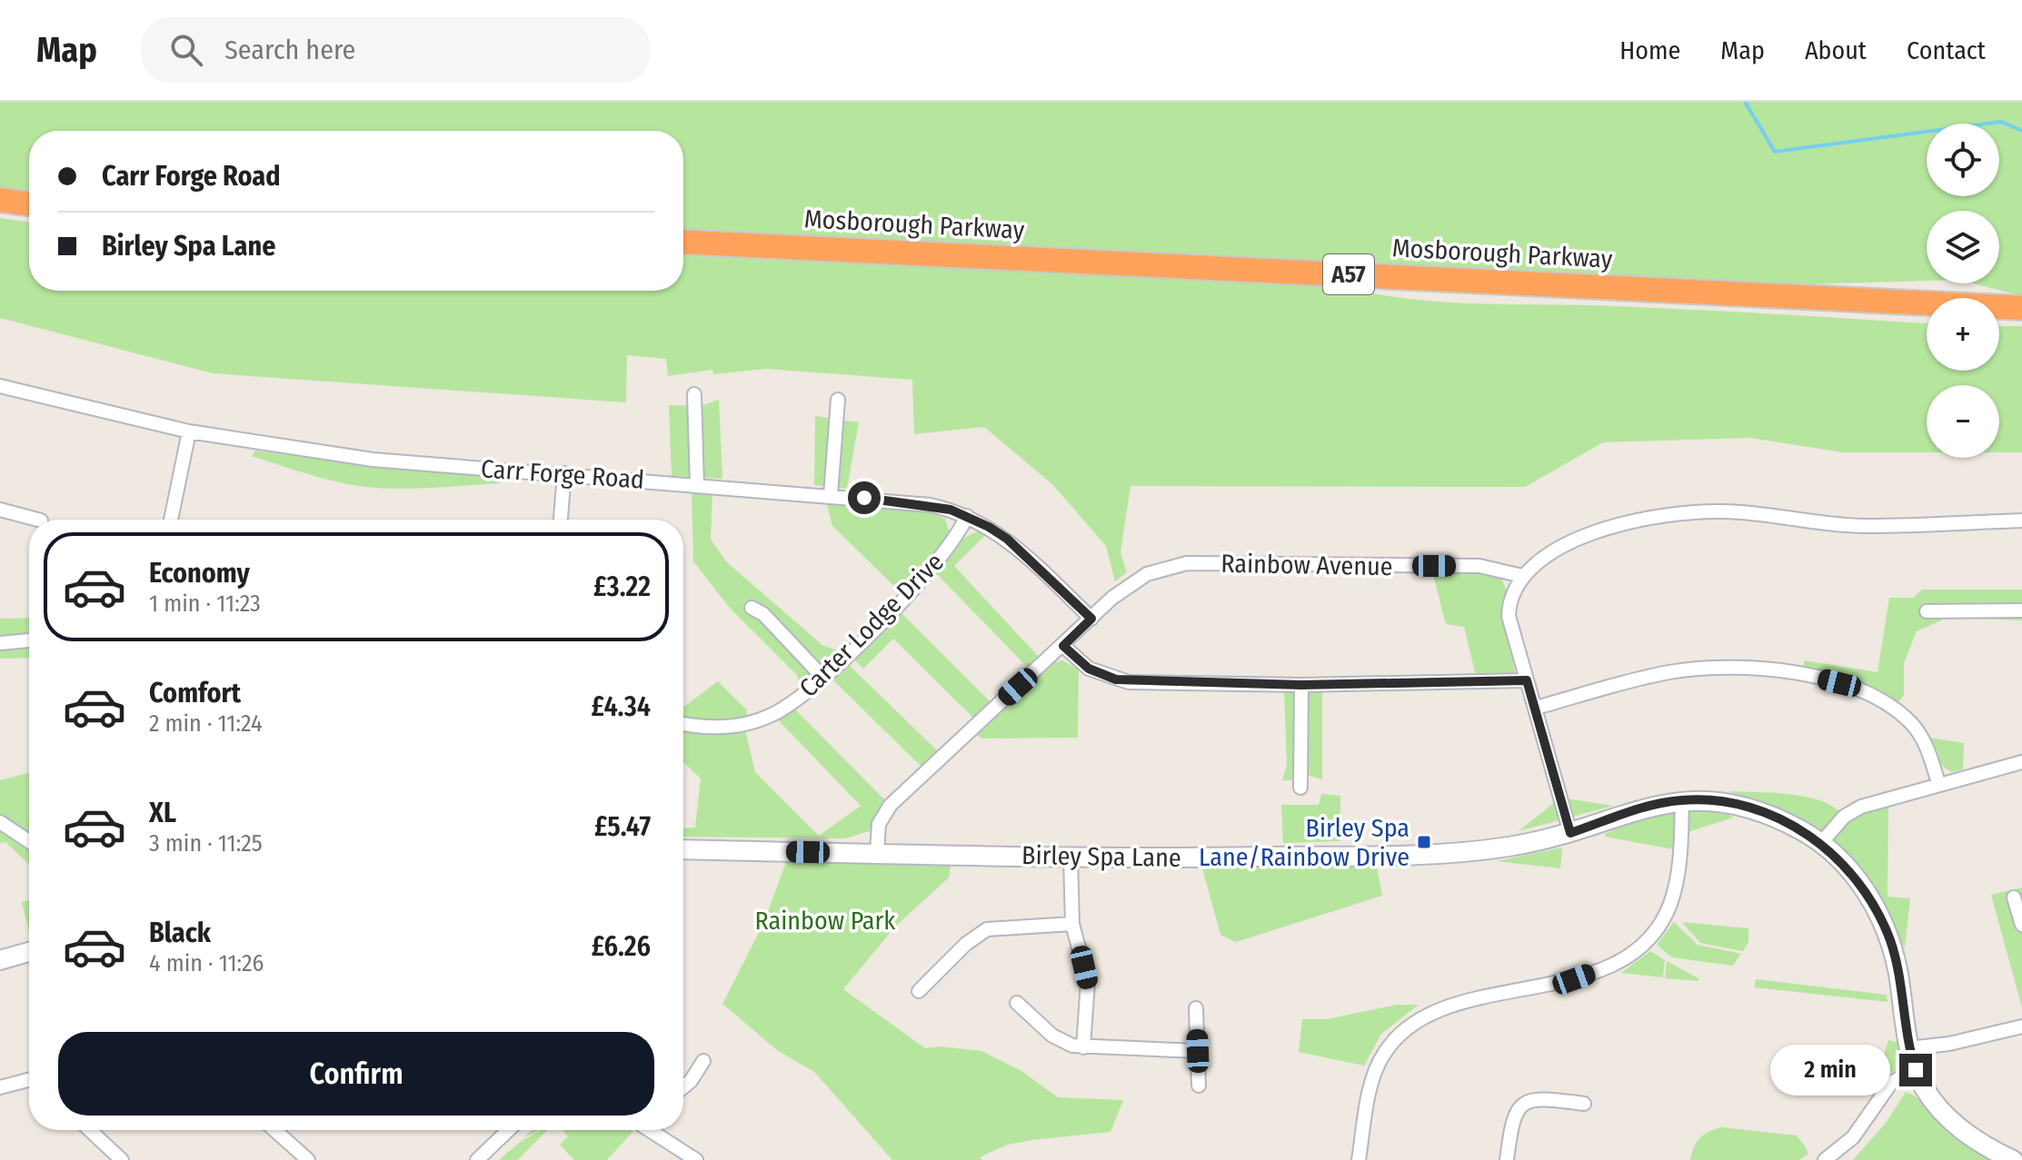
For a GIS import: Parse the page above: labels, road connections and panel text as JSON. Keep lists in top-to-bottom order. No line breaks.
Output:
{"streets":{"highway":["Mosborough Parkway","A57"],"street":["Carr Forge Road","Rainbow Avenue","Carter Lodge Drive","Birley Spa Lane"]},"crossings":[["Carr Forge Road","Rainbow Avenue"],["Carr Forge Road","Carter Lodge Drive"],["Rainbow Avenue","Birley Spa Lane"]],"parks":["Rainbow Park"],"places":{"transit":["Birley Spa Lane/Rainbow Drive"]},"page":{"header":"Map","search":"Search here","nav":["Home","Map","About","Contact"],"map_buttons":["+","−"],"banner":["Carr Forge Road","Birley Spa Lane"],"list":[{"name":"Economy","note":"1 min · 11:23","value":"£3.22"},{"name":"Comfort","note":"2 min · 11:24","value":"£4.34"},{"name":"XL","note":"3 min · 11:25","value":"£5.47"},{"name":"Black","note":"4 min · 11:26","value":"£6.26"}],"buttons":"Confirm","bubble":"2 min"}}
